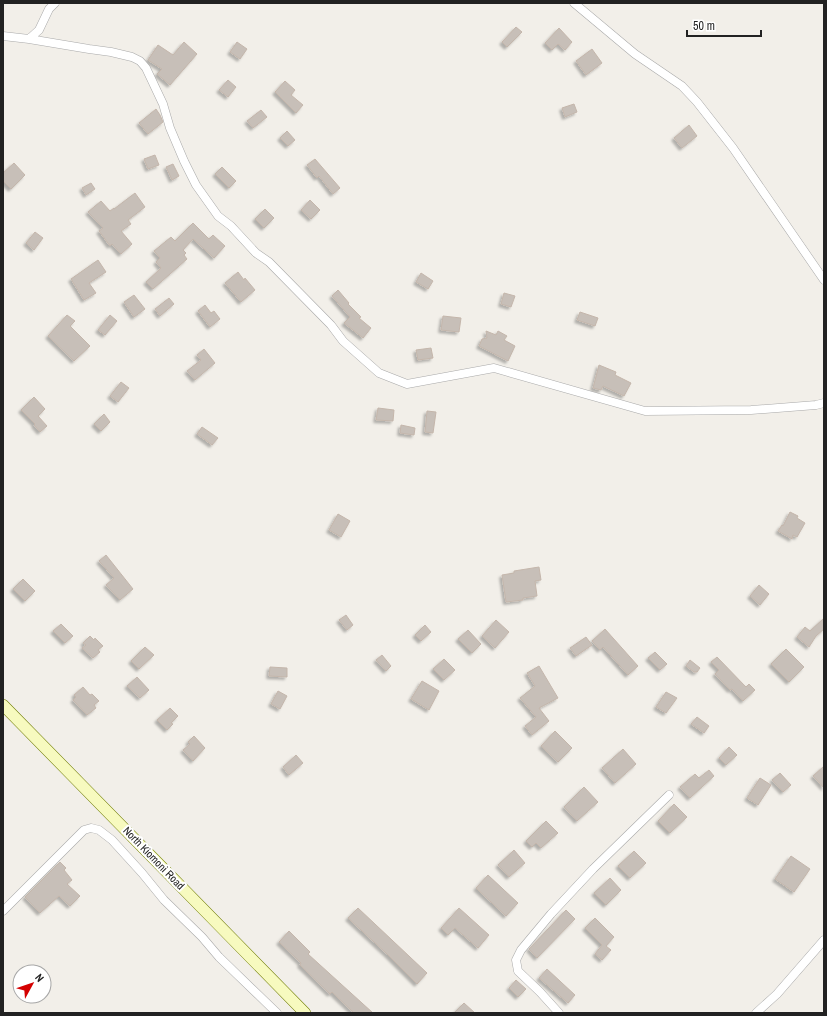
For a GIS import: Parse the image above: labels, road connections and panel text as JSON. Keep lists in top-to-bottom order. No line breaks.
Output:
{"streets":{"main road":["North Kiomoni Road"]},"scale_bar":"50 m","north":"top right"}
